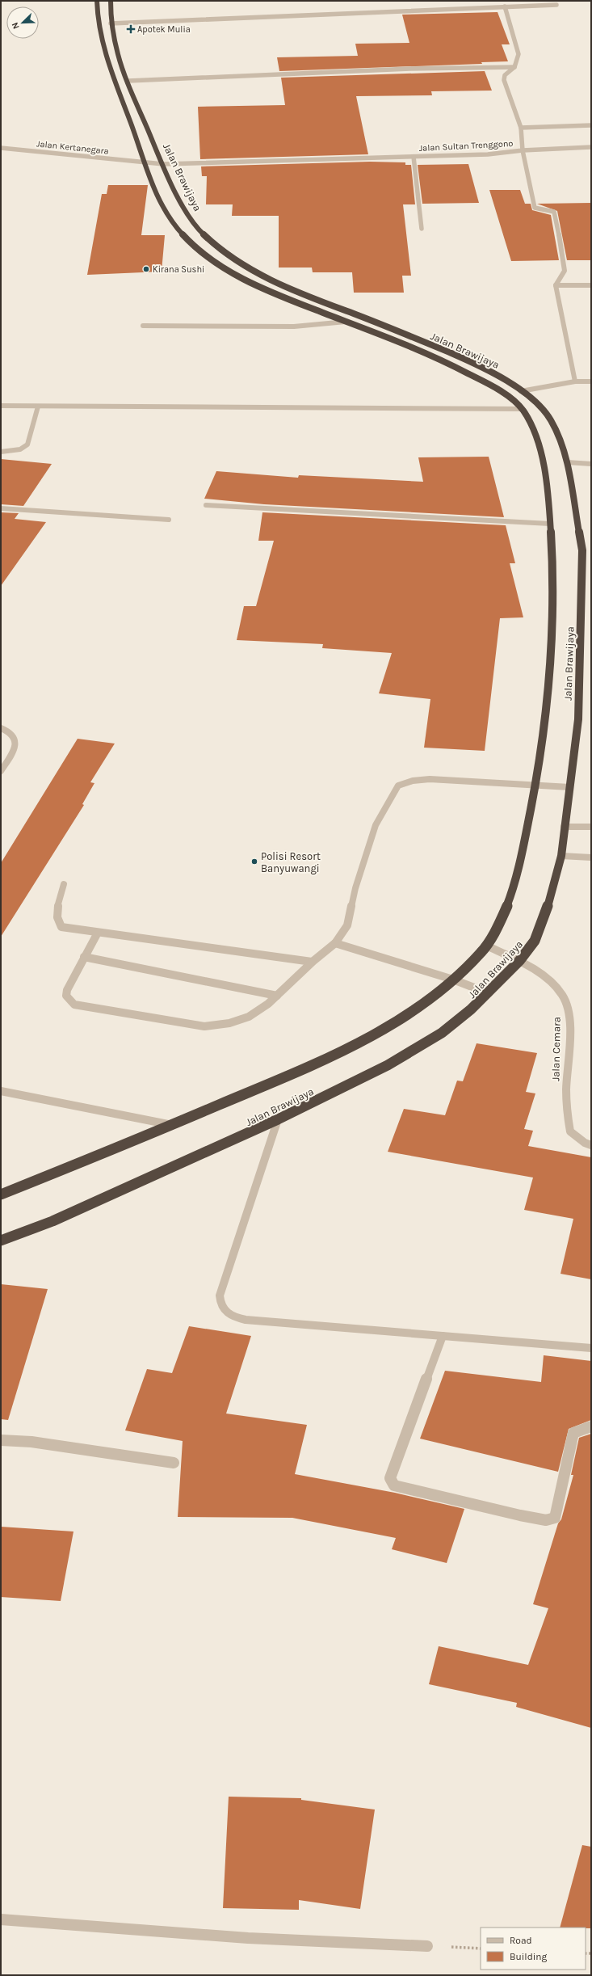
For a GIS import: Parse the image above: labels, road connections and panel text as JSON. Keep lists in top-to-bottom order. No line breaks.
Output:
{"streets":{"highway":["Jalan Brawijaya"],"street":["Jalan Sultan Trenggono","Jalan Kertanegara","Jalan Cemara"]},"crossings":[["Jalan Sultan Trenggono","Jalan Kertanegara"],["Jalan Sultan Trenggono","Jalan Brawijaya"],["Jalan Kertanegara","Jalan Brawijaya"],["Jalan Brawijaya","Jalan Cemara"]],"places":{"health":["Apotek Mulia"],"other":["Kirana Sushi","Polisi Resort Banyuwangi"]},"legend":["Road","Building"],"north":"bottom left"}
